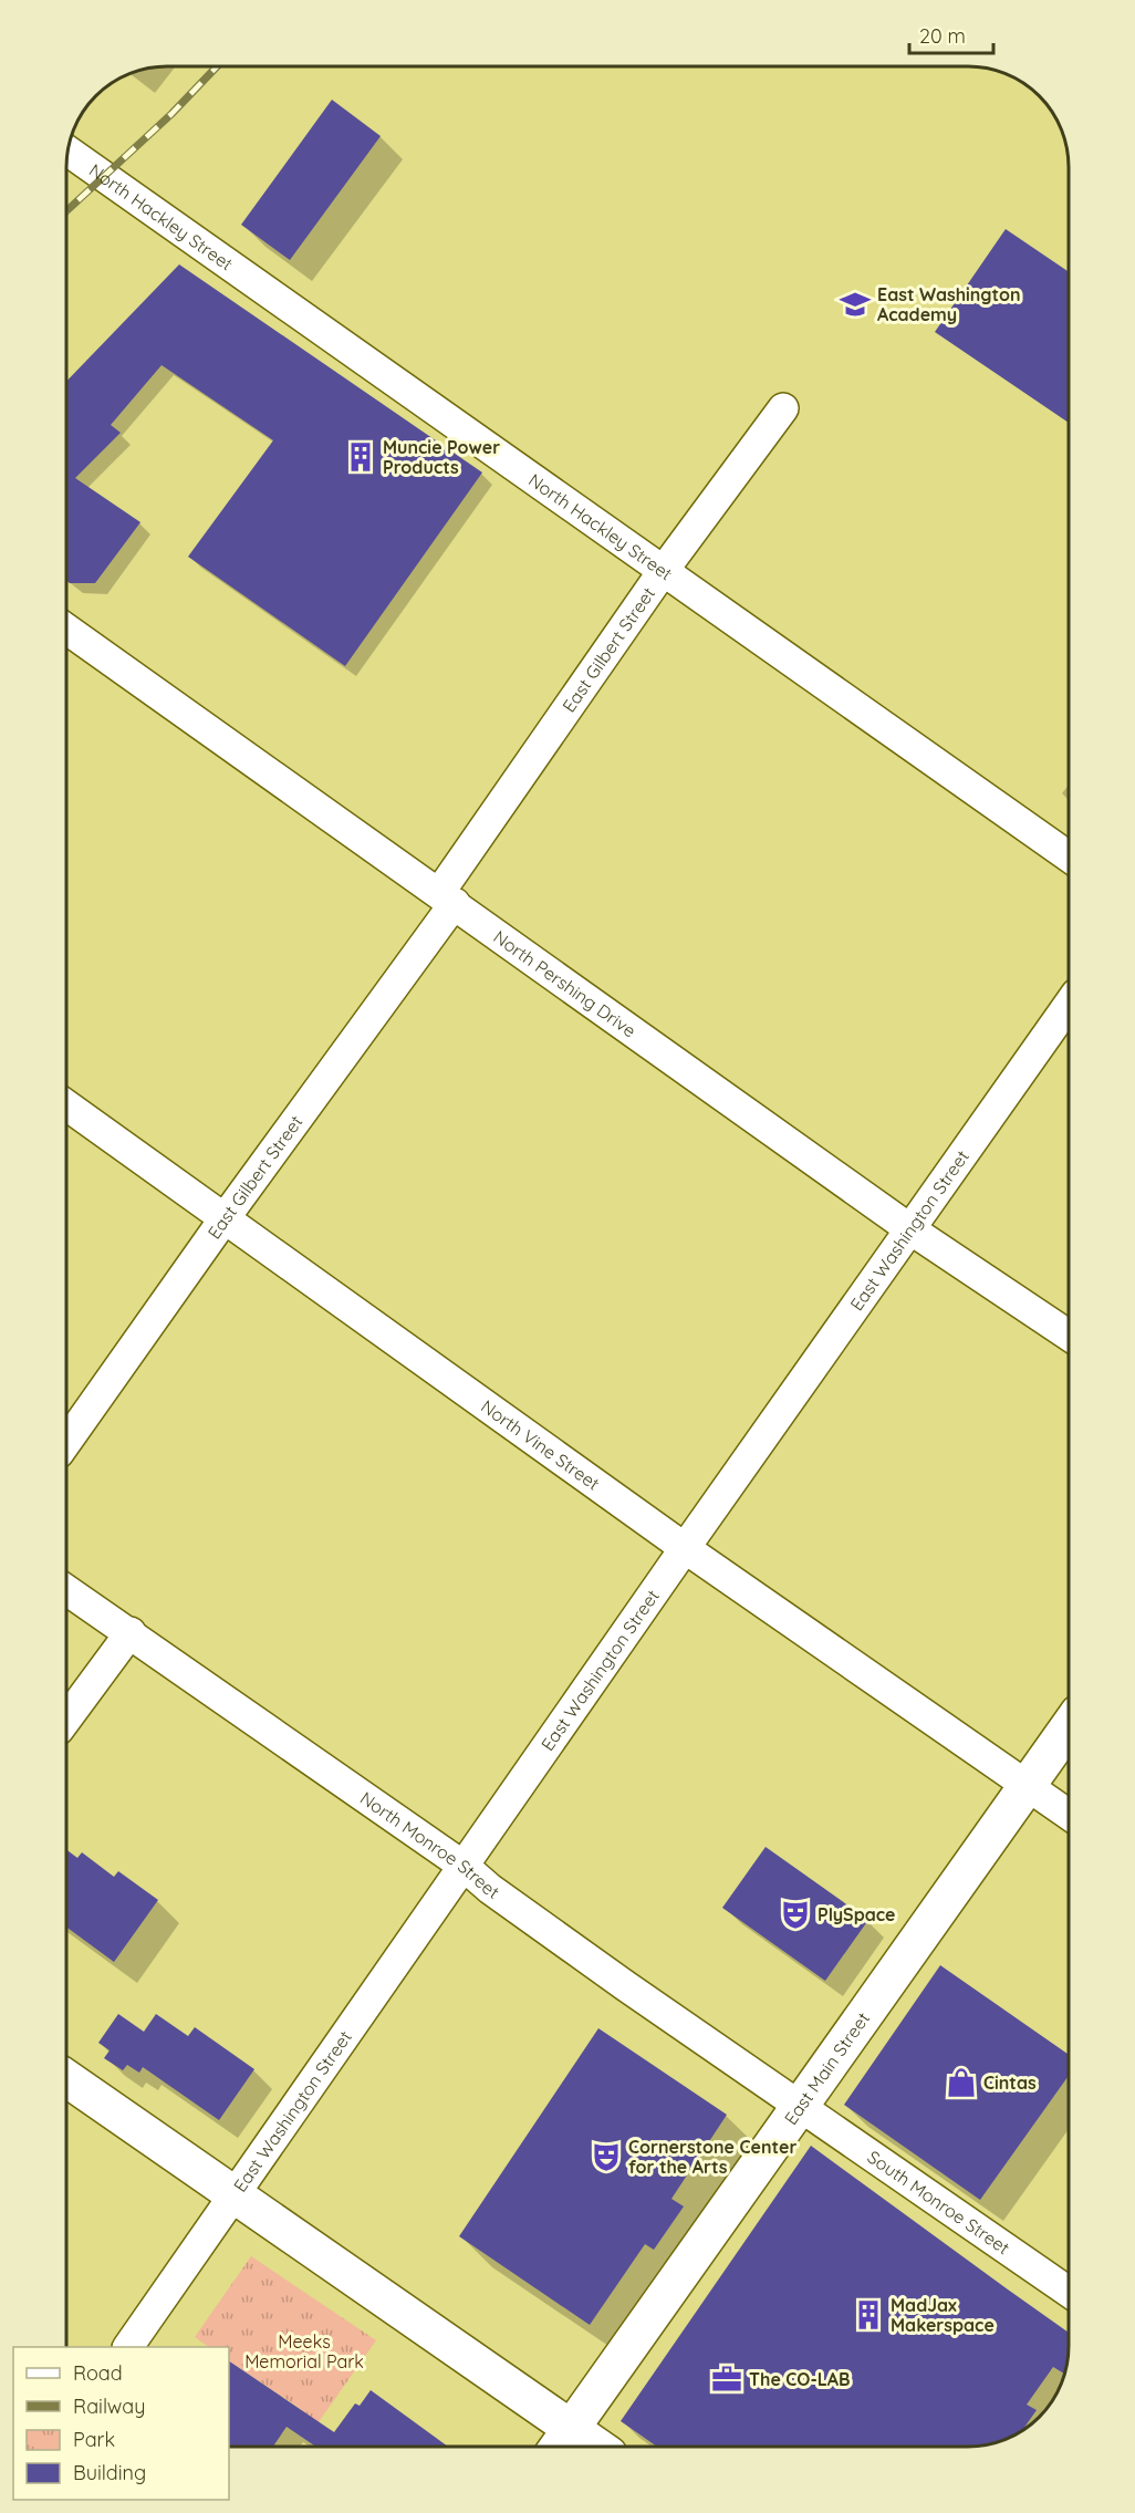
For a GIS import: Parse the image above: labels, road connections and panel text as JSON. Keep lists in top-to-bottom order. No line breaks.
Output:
{"streets":{"main road":["East Main Street"],"street":["North Hackley Street","East Gilbert Street","North Pershing Drive","East Washington Street","North Vine Street","North Monroe Street","South Monroe Street"]},"crossings":[["North Hackley Street","East Gilbert Street"],["East Gilbert Street","North Pershing Drive"],["East Gilbert Street","North Vine Street"],["North Pershing Drive","East Washington Street"],["East Washington Street","North Vine Street"],["East Washington Street","North Monroe Street"],["North Vine Street","East Main Street"],["North Monroe Street","East Main Street"],["North Monroe Street","South Monroe Street"],["East Main Street","South Monroe Street"]],"parks":["Meeks Memorial Park"],"places":{"school or university":["East Washington Academy"],"building":["Muncie Power Products","MadJax Makerspace"],"theatre":["PlySpace","Cornerstone Center for the Arts"],"shop":["Cintas"],"office":["The CO-LAB"]},"legend":["Road","Railway","Park","Building"],"scale_bar":"20 m"}
